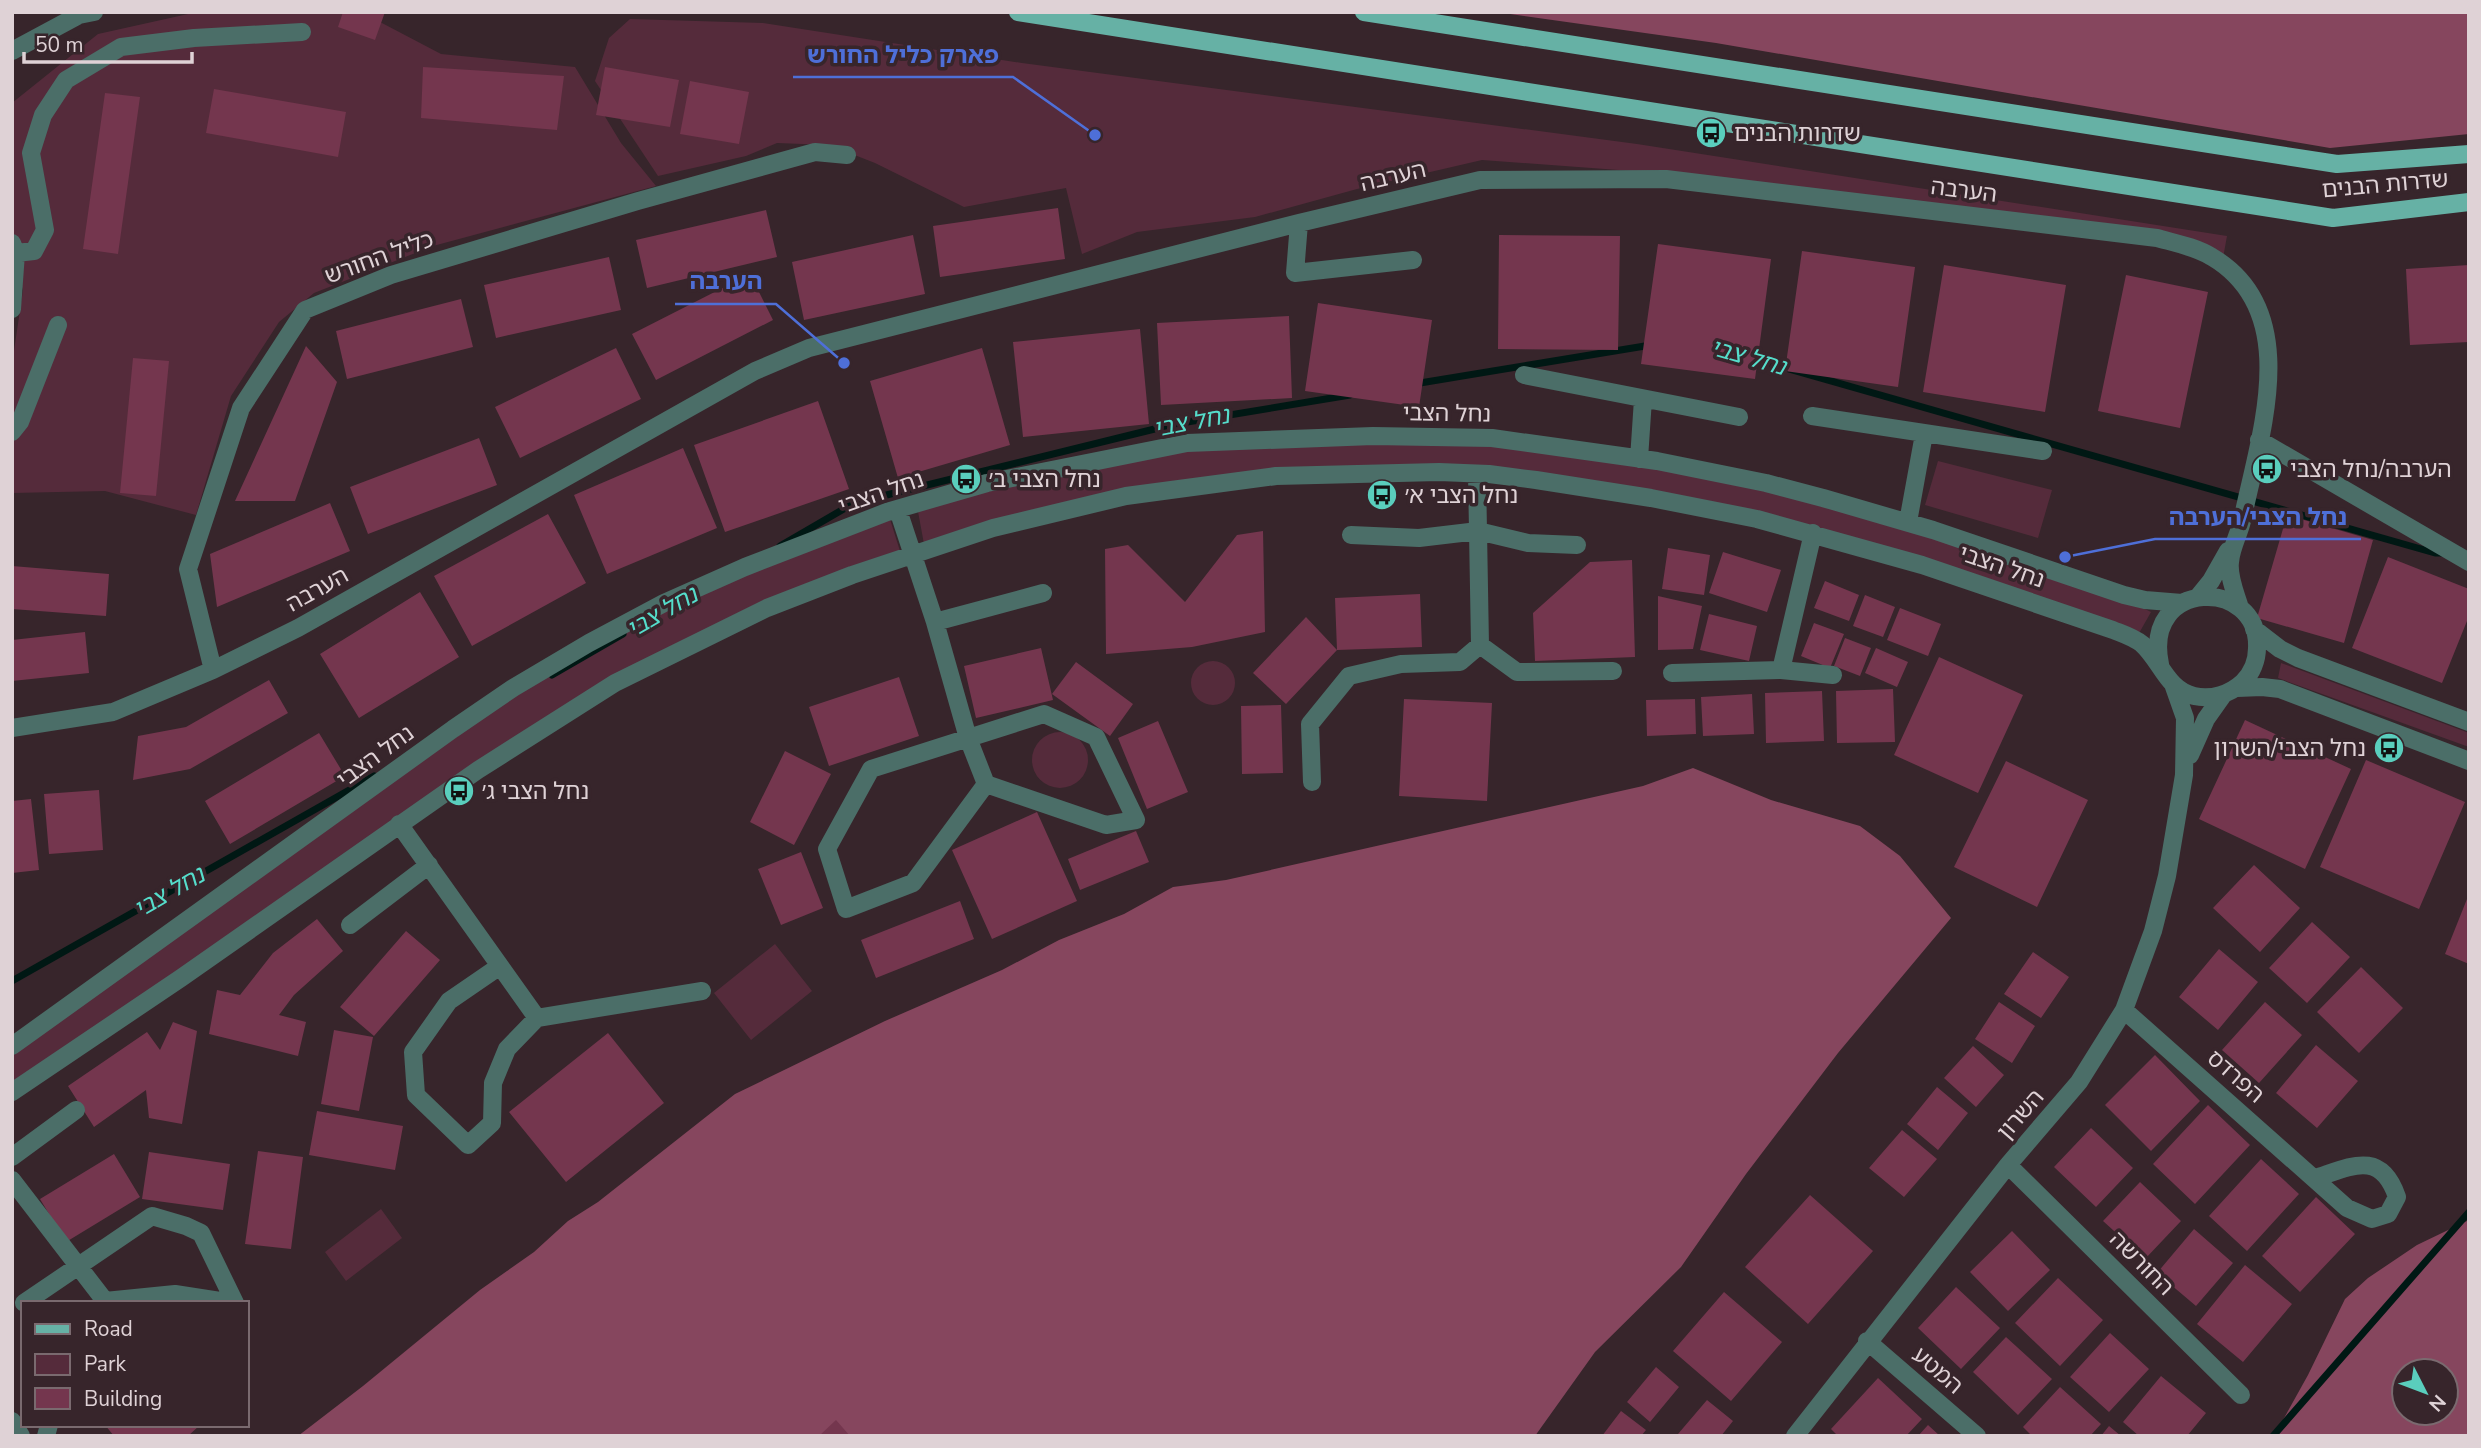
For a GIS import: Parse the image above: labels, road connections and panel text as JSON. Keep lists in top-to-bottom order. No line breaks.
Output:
{"streets":{"main road":["שדרות הבנים"],"street":["הערבה","כליל החורש","נחל הצבי","הפרדס","השרון","החורשה","המטע"]},"crossings":[["הערבה","כליל החורש"],["הערבה","נחל הצבי"],["הערבה","השרון"],["נחל הצבי","השרון"],["הפרדס","השרון"],["השרון","החורשה"],["השרון","המטע"]],"water":["נחל צבי"],"places":{"bus stop":["שדרות הבנים","הערבה/נחל הצבי","נחל הצבי ב׳","נחל הצבי א׳","נחל הצבי/השרון","נחל הצבי ג׳"],"other":["פארק כליל החורש","הערבה","נחל הצבי/הערבה"]},"legend":["Road","Park","Building"],"scale_bar":"50 m","north":"bottom right"}
